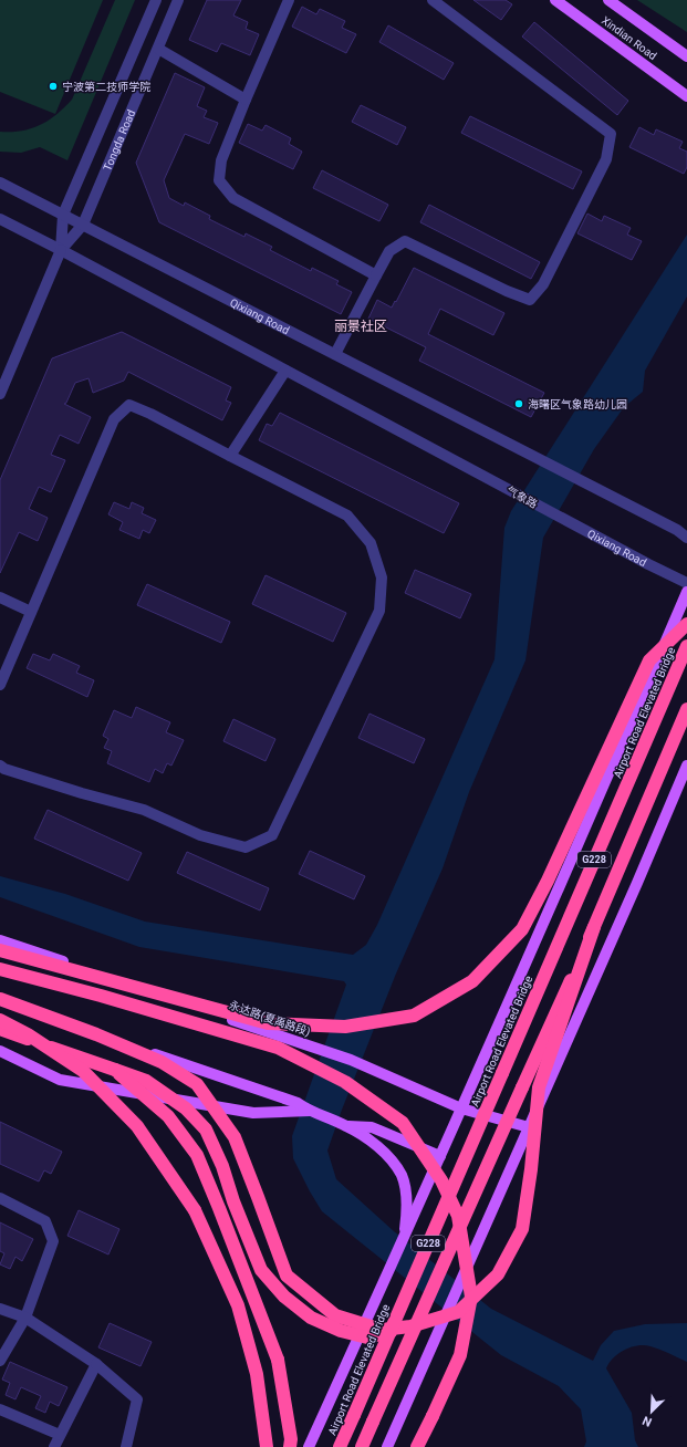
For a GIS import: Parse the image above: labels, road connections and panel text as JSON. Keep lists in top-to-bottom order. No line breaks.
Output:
{"streets":{"highway":["Airport Road Elevated Bridge","G228"],"main road":["Xindian Road","永达路(夏禹路段)"],"street":["Tongda Road","Qixiang Road","气象路"]},"crossings":[["Tongda Road","Qixiang Road"],["Qixiang Road","气象路"]],"districts":["丽景社区"],"places":["宁波第二技师学院","海曙区气象路幼儿园"],"north":"bottom left"}
